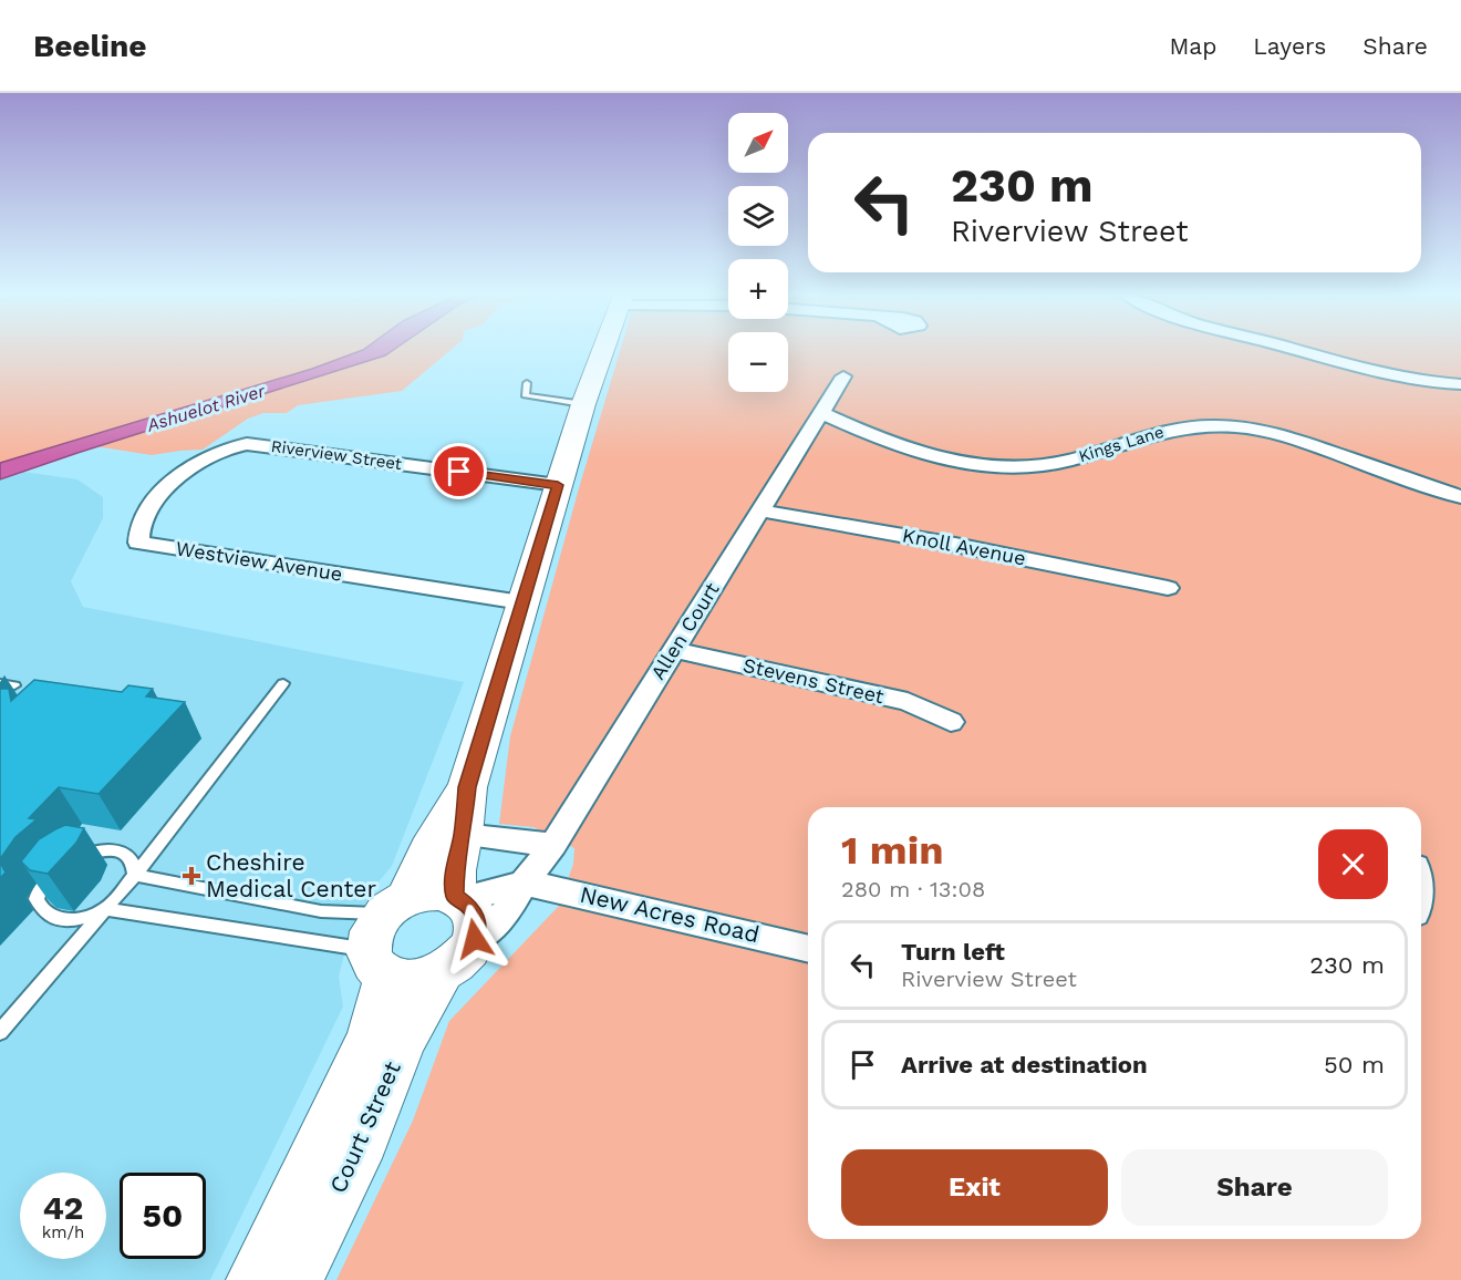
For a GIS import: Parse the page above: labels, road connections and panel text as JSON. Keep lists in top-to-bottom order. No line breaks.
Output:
{"streets":{"main road":["Court Street"],"street":["Kings Lane","Riverview Street","Knoll Avenue","Westview Avenue","Allen Court","Stevens Street","New Acres Road"]},"crossings":[["Kings Lane","Allen Court"],["Riverview Street","Westview Avenue"],["Riverview Street","Court Street"],["Knoll Avenue","Allen Court"],["Westview Avenue","Court Street"],["Allen Court","Stevens Street"],["Allen Court","New Acres Road"],["Allen Court","Court Street"]],"water":["Ashuelot River"],"places":{"health":["Cheshire Medical Center"]},"north":"top right","page":{"header":"Beeline","nav":["Map","Layers","Share"],"map_buttons":["+","−"],"turn":["230 m","Riverview Street"],"heading":["1 min","280 m · 13:08"],"list":[{"name":"Turn left","note":"Riverview Street","value":"230 m"},{"name":"Arrive at destination","value":"50 m"}],"buttons":["Exit","Share"],"speed":"42 km/h","limit":"50"}}
